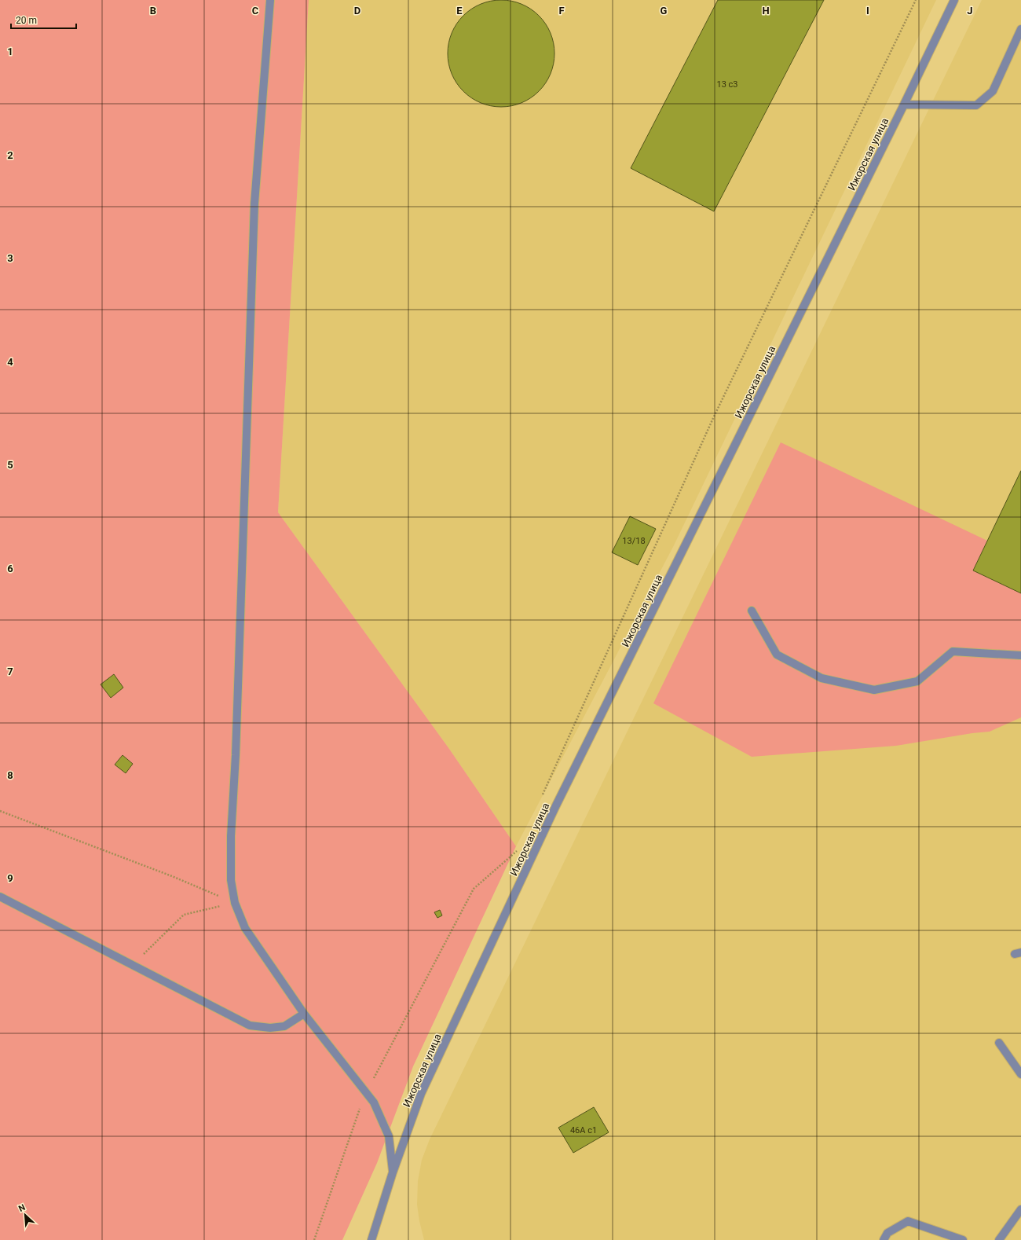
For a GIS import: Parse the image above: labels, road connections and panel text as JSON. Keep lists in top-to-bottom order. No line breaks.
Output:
{"streets":{"street":["Ижорская улица"]},"house_numbers":["13 с3","13/18","46А с1"],"scale_bar":"20 m","north":"top left","grid":{"columns":["B","C","D","E","F","G","H","I","J"],"rows":["1","2","3","4","5","6","7","8","9"]}}
